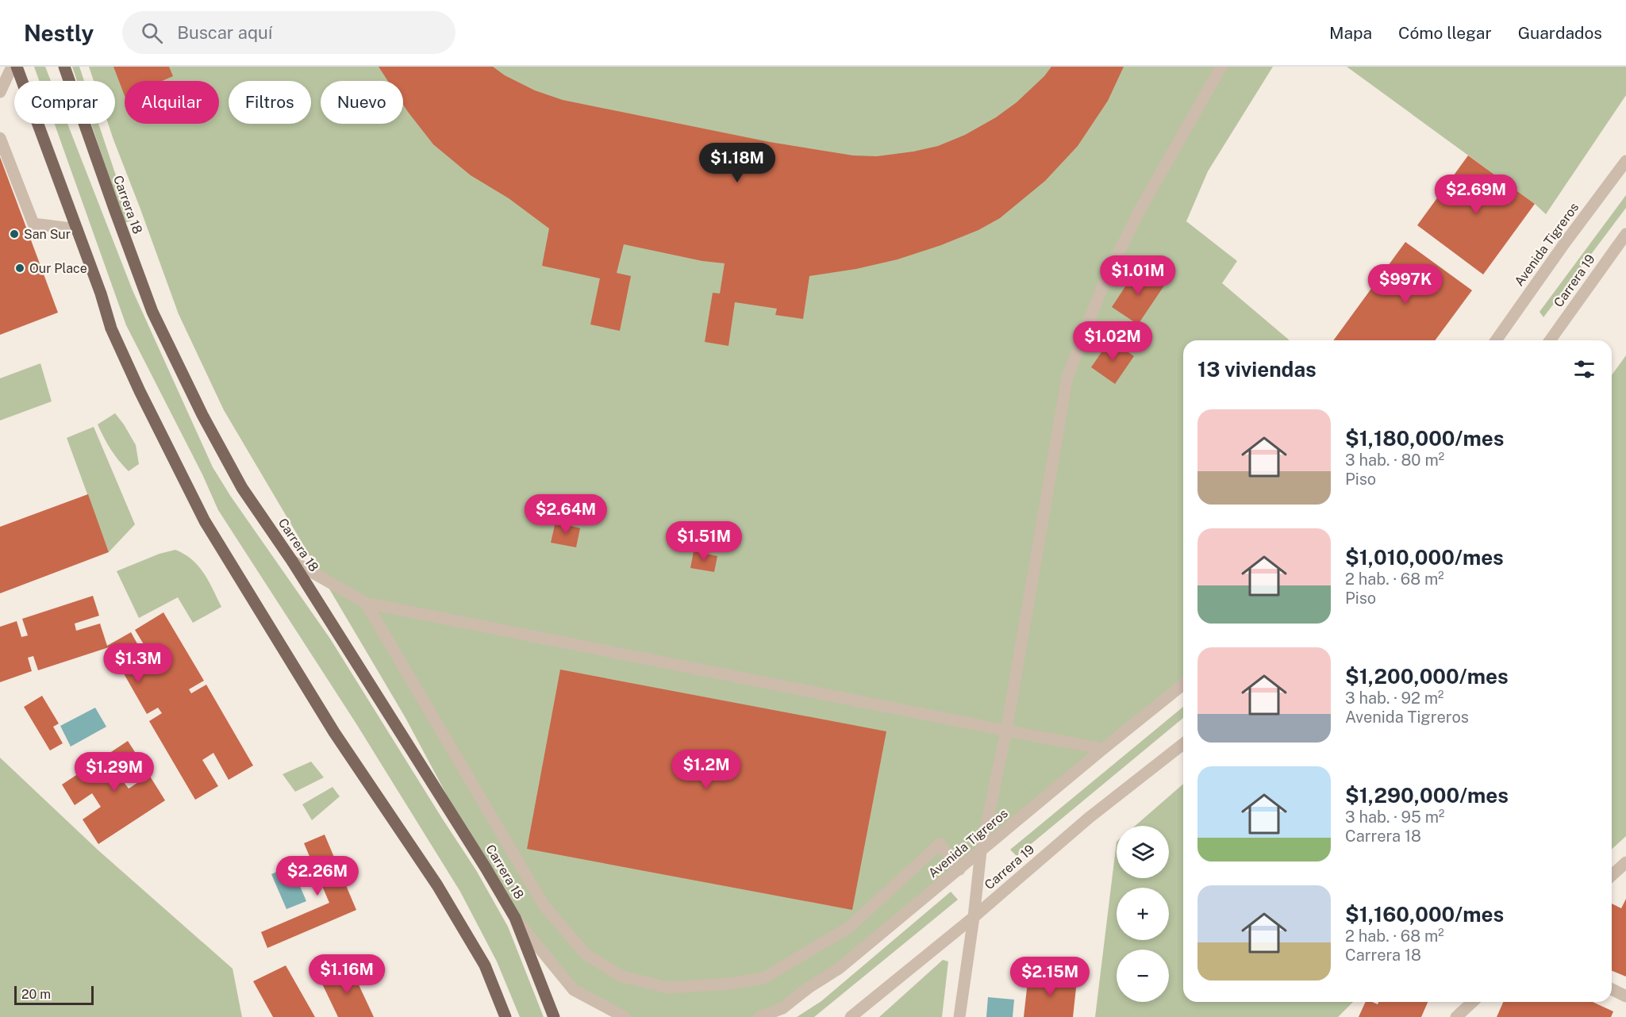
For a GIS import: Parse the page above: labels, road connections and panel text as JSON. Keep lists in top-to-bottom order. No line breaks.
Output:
{"streets":{"main road":["Carrera 18"],"street":["Avenida Tigreros","Carrera 19"]},"places":["San Sur","Our Place"],"scale_bar":"20 m","page":{"header":"Nestly","search":"Buscar aquí","nav":["Mapa","Cómo llegar","Guardados"],"chip":["Comprar","Alquilar","Filtros","Nuevo"],"price":["$1.18M","$2.69M","$1.01M","$997K","$1.02M","$2.64M","$1.51M","$1.3M","$1.2M","$1.29M","$2.26M","$1.16M","$2.15M"],"heading":"13 viviendas","list":[{"name":"$1,180,000/mes","note":"3 hab. · 80 m² · Piso"},{"name":"$1,010,000/mes","note":"2 hab. · 68 m² · Piso"},{"name":"$1,200,000/mes","note":"3 hab. · 92 m² · Avenida Tigreros"},{"name":"$1,290,000/mes","note":"3 hab. · 95 m² · Carrera 18"},{"name":"$1,160,000/mes","note":"2 hab. · 68 m² · Carrera 18"}],"map_buttons":["+","−"],"scale":"20 m"}}
